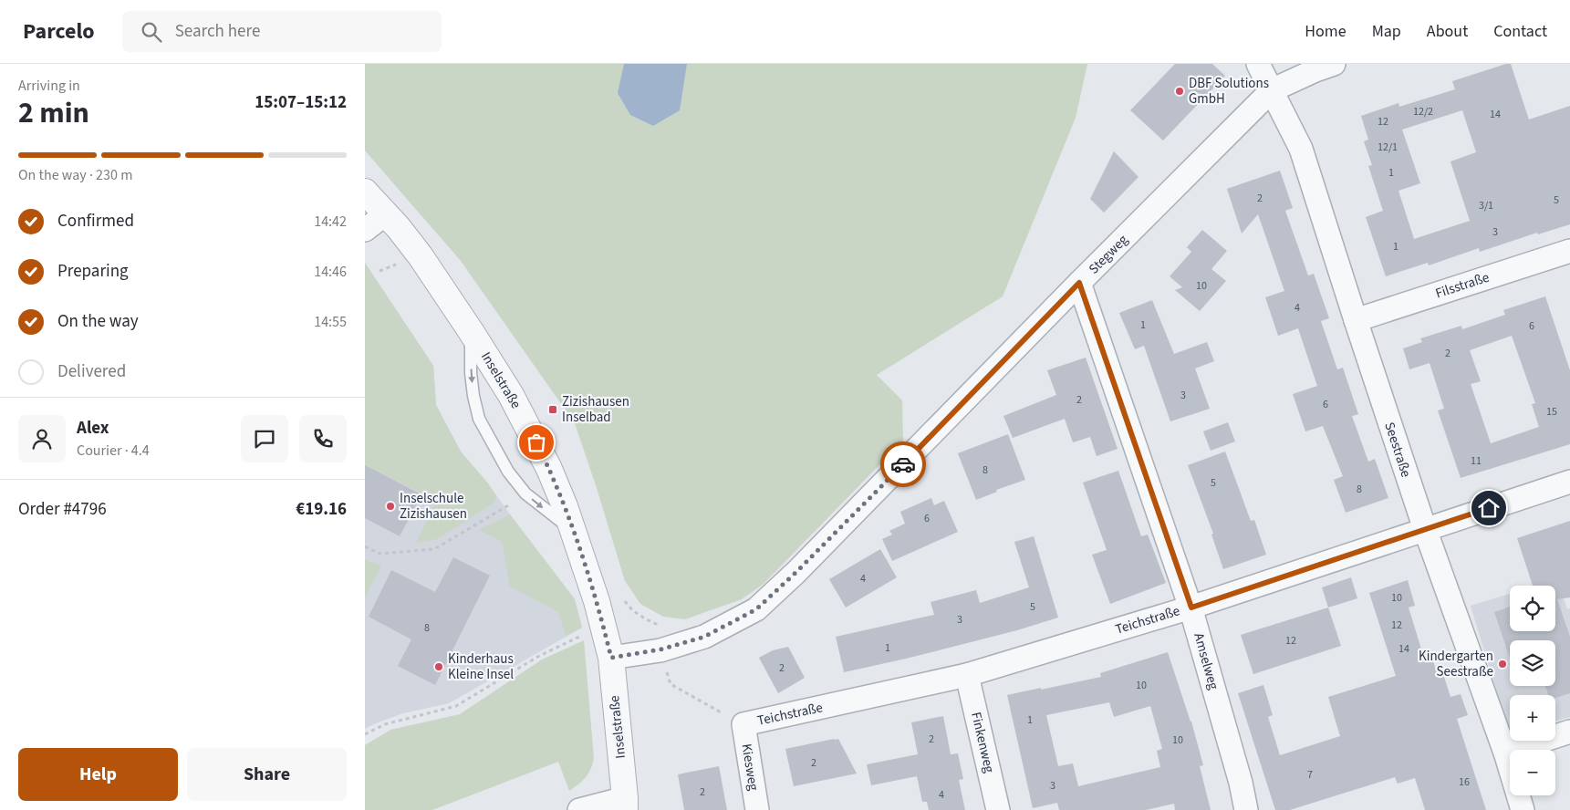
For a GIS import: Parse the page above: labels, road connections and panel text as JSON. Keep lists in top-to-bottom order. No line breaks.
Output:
{"streets":{"street":["Stegweg","Filsstraße","Inselstraße","Seestraße","Teichstraße","Amselweg","Finkenweg","Kiesweg"]},"crossings":[["Stegweg","Inselstraße"],["Stegweg","Seestraße"],["Stegweg","Amselweg"],["Filsstraße","Seestraße"],["Seestraße","Teichstraße"],["Teichstraße","Amselweg"],["Teichstraße","Finkenweg"],["Teichstraße","Kiesweg"]],"places":{"other":["DBF Solutions GmbH","Inselschule Zizishausen","Kindergarten Seestraße","Kinderhaus Kleine Insel"],"transit":["Zizishausen Inselbad"]},"house_numbers":["12/2","14","12","12/1","1","2","5","3/1","3","1","10","4","1","6","2","3","2","6","15","11","8","5","8","6","4","10","5","3","12","8","12","1","14","2","10","1","2","10","2","7","16","3","2","4"],"page":{"header":"Parcelo","search":"Search here","nav":["Home","Map","About","Contact"],"heading":["2 min","Arriving in","15:07–15:12"],"panel":["Alex","Courier · 4.4","Order #4796","€19.16"],"bar":"On the way · 230 m","list":[["Confirmed","14:42"],["Preparing","14:46"],["On the way","14:55"],"Delivered"],"map_buttons":["+","−"],"buttons":["Help","Share"]}}
